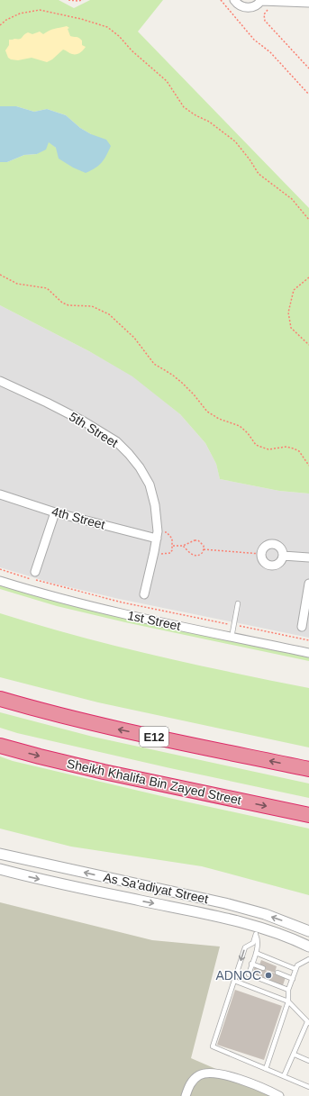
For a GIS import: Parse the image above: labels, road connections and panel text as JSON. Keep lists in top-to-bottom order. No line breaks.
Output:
{"streets":{"highway":["E12","Sheikh Khalifa Bin Zayed Street"],"street":["5th Street","4th Street","1st Street","As Sa'adiyat Street"]},"crossings":[["5th Street","4th Street"]],"places":["ADNOC"]}
